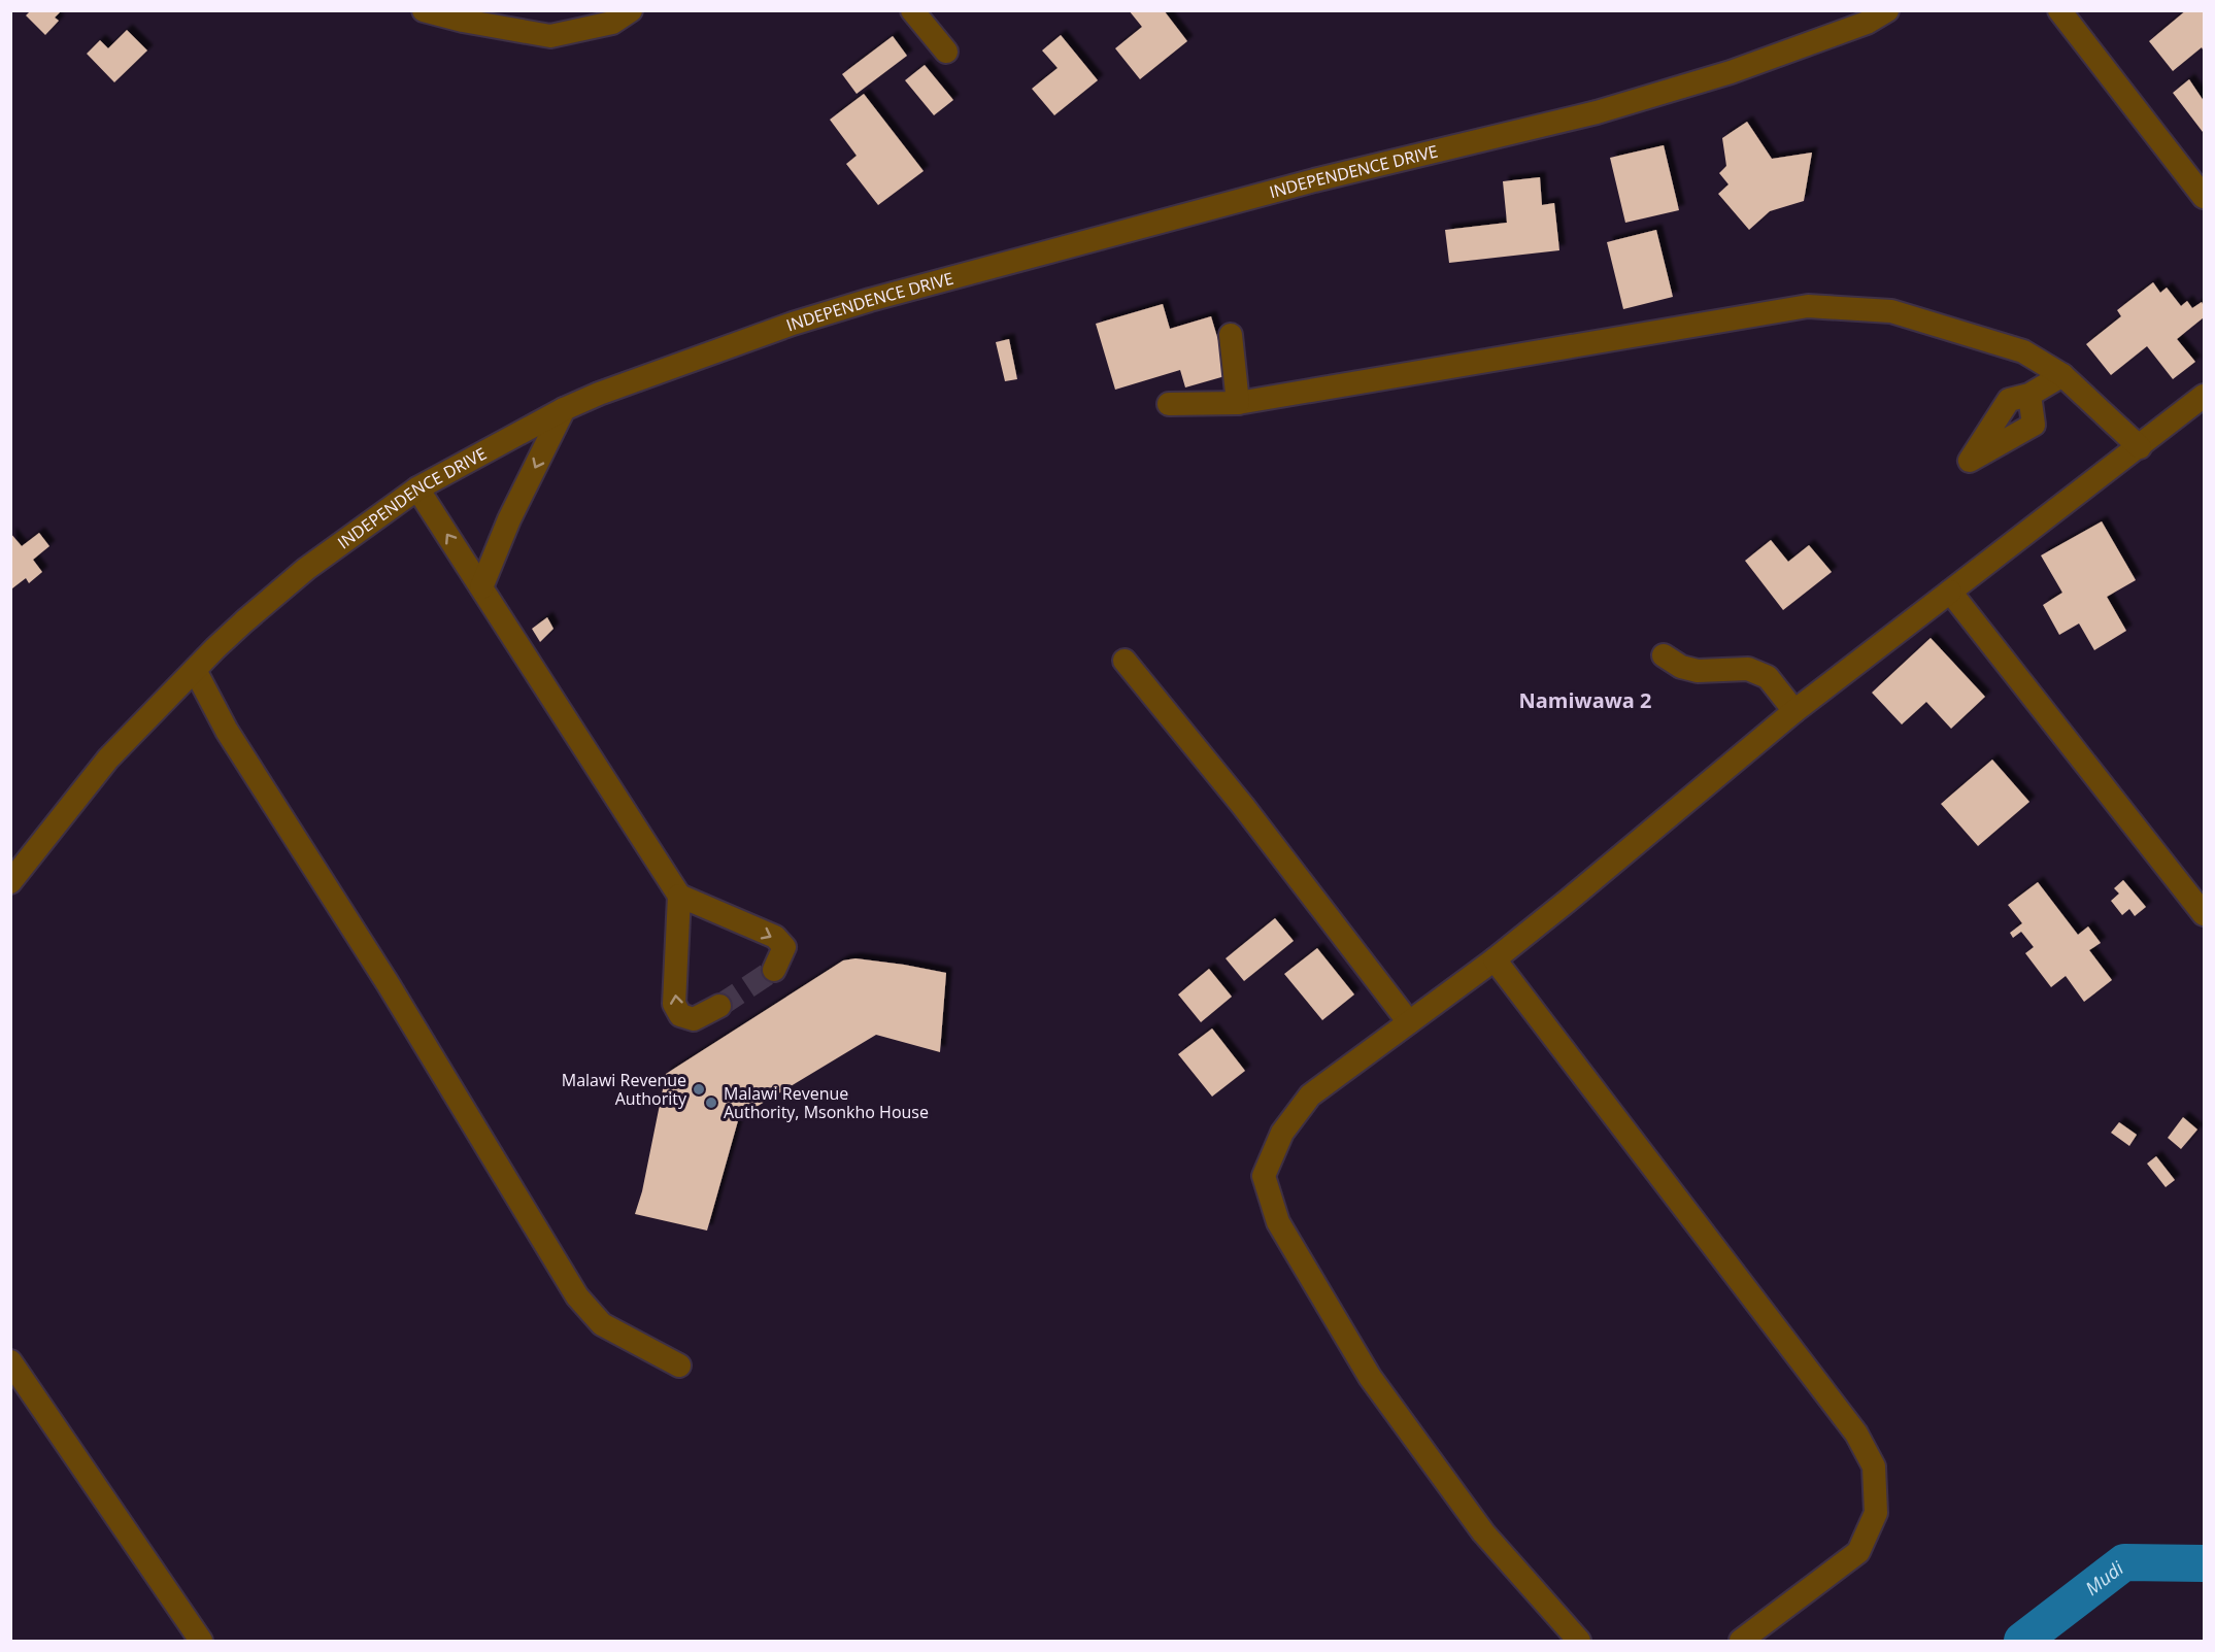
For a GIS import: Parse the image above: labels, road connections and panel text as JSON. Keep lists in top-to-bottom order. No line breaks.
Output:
{"streets":{"street":["INDEPENDENCE DRIVE"]},"districts":["Namiwawa 2"],"water":["Mudi"],"places":["Malawi Revenue Authority","Malawi Revenue Authority, Msonkho House"]}
